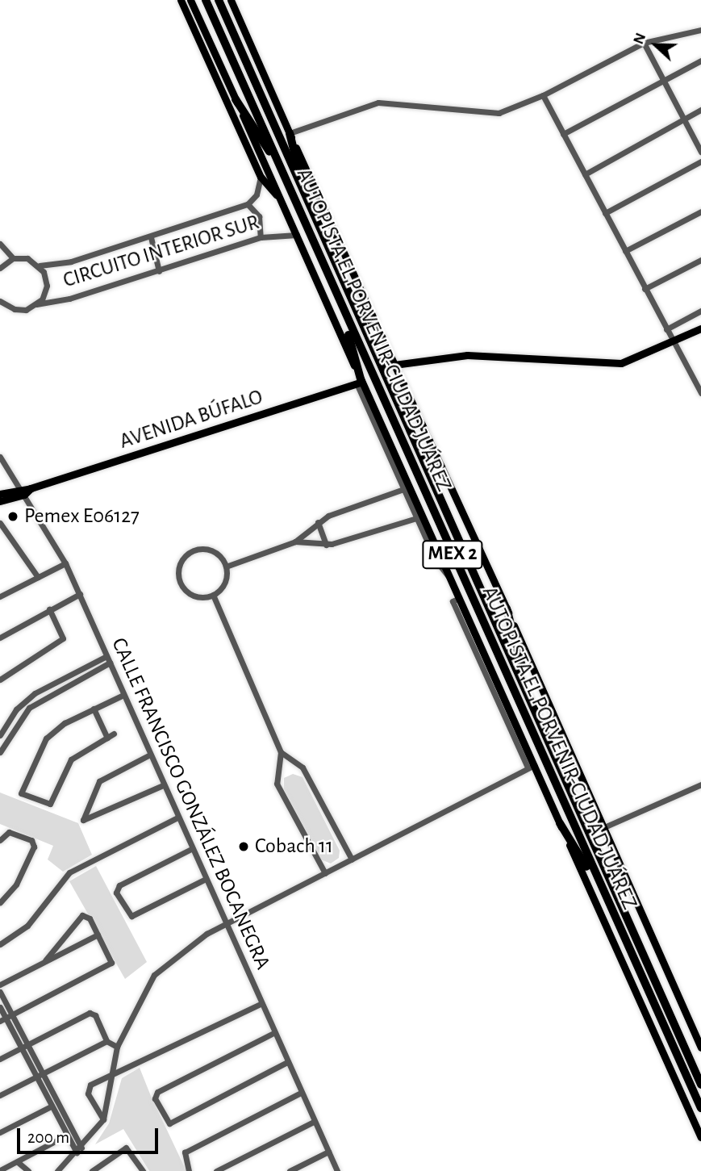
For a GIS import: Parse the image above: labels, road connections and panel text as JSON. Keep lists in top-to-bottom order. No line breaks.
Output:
{"streets":{"highway":["AUTOPISTA EL PORVENIR-CIUDAD JUÁREZ","MEX 2"],"main road":["AVENIDA BÚFALO"],"street":["CIRCUITO INTERIOR SUR","CALLE FRANCISCO GONZÁLEZ BOCANEGRA"]},"crossings":[["AVENIDA BÚFALO","CALLE FRANCISCO GONZÁLEZ BOCANEGRA"]],"places":["Pemex E06127","Cobach 11"],"scale_bar":"200 m","north":"left"}
